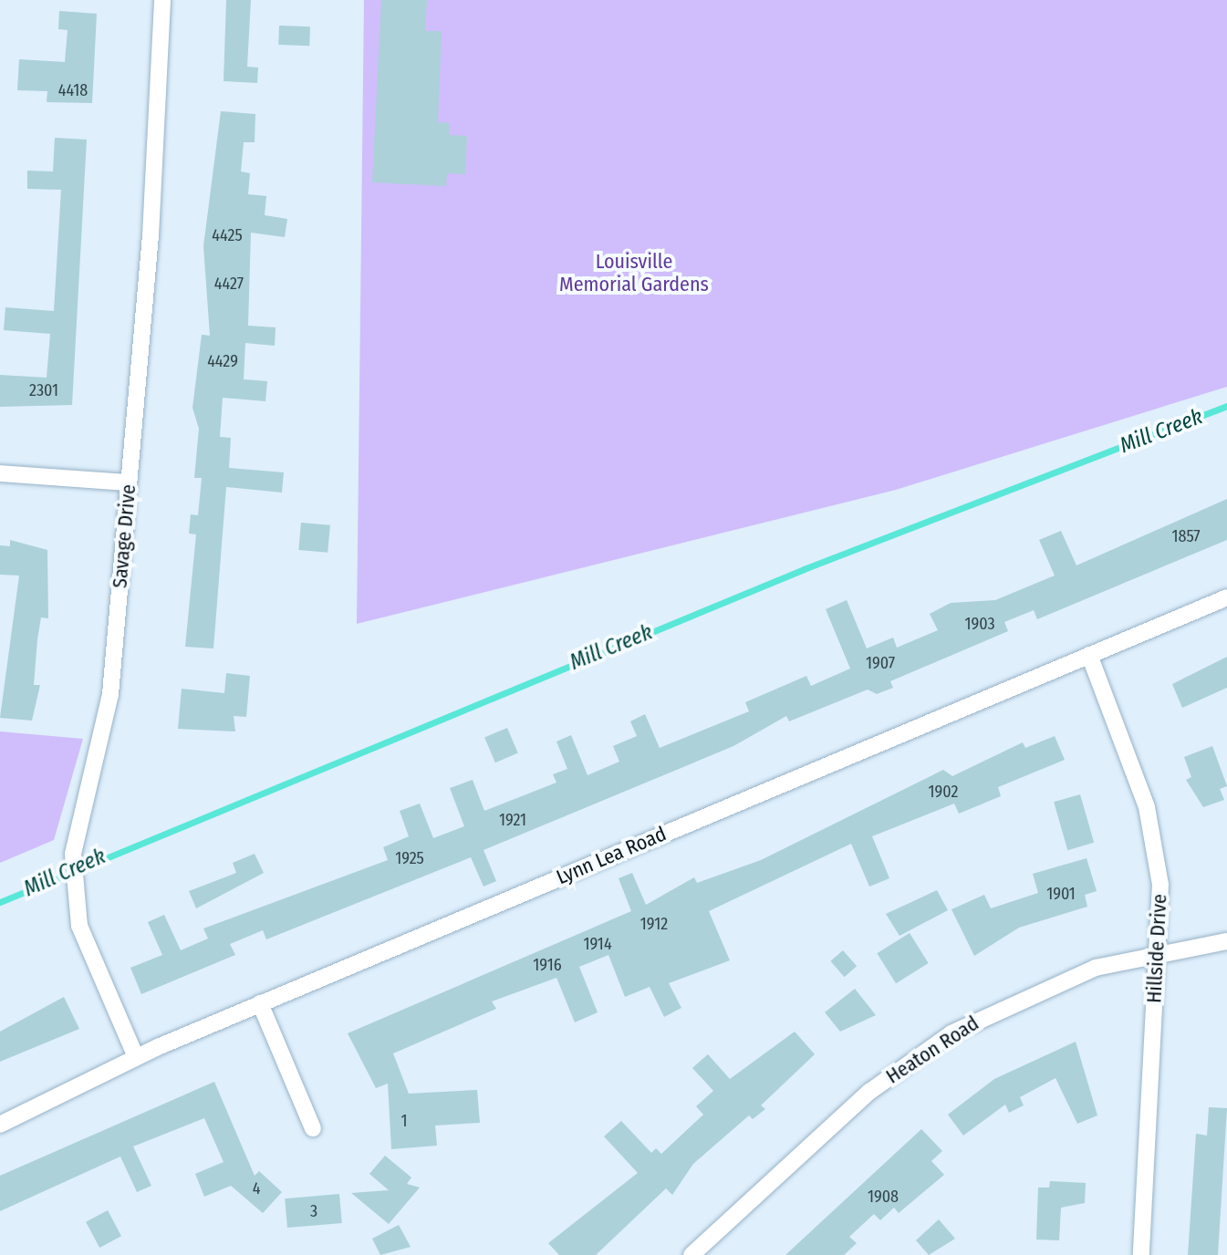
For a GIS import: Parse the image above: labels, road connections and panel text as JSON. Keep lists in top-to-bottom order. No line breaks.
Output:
{"streets":{"street":["Savage Drive","Lynn Lea Road","Hillside Drive","Heaton Road"]},"crossings":[["Savage Drive","Lynn Lea Road"],["Lynn Lea Road","Hillside Drive"],["Hillside Drive","Heaton Road"]],"water":["Mill Creek"],"parks":["Louisville Memorial Gardens"],"house_numbers":["4418","4425","4427","4429","2301","1857","1903","1907","1902","1921","1925","1901","1912","1914","1916","1","4","1908","3"]}
